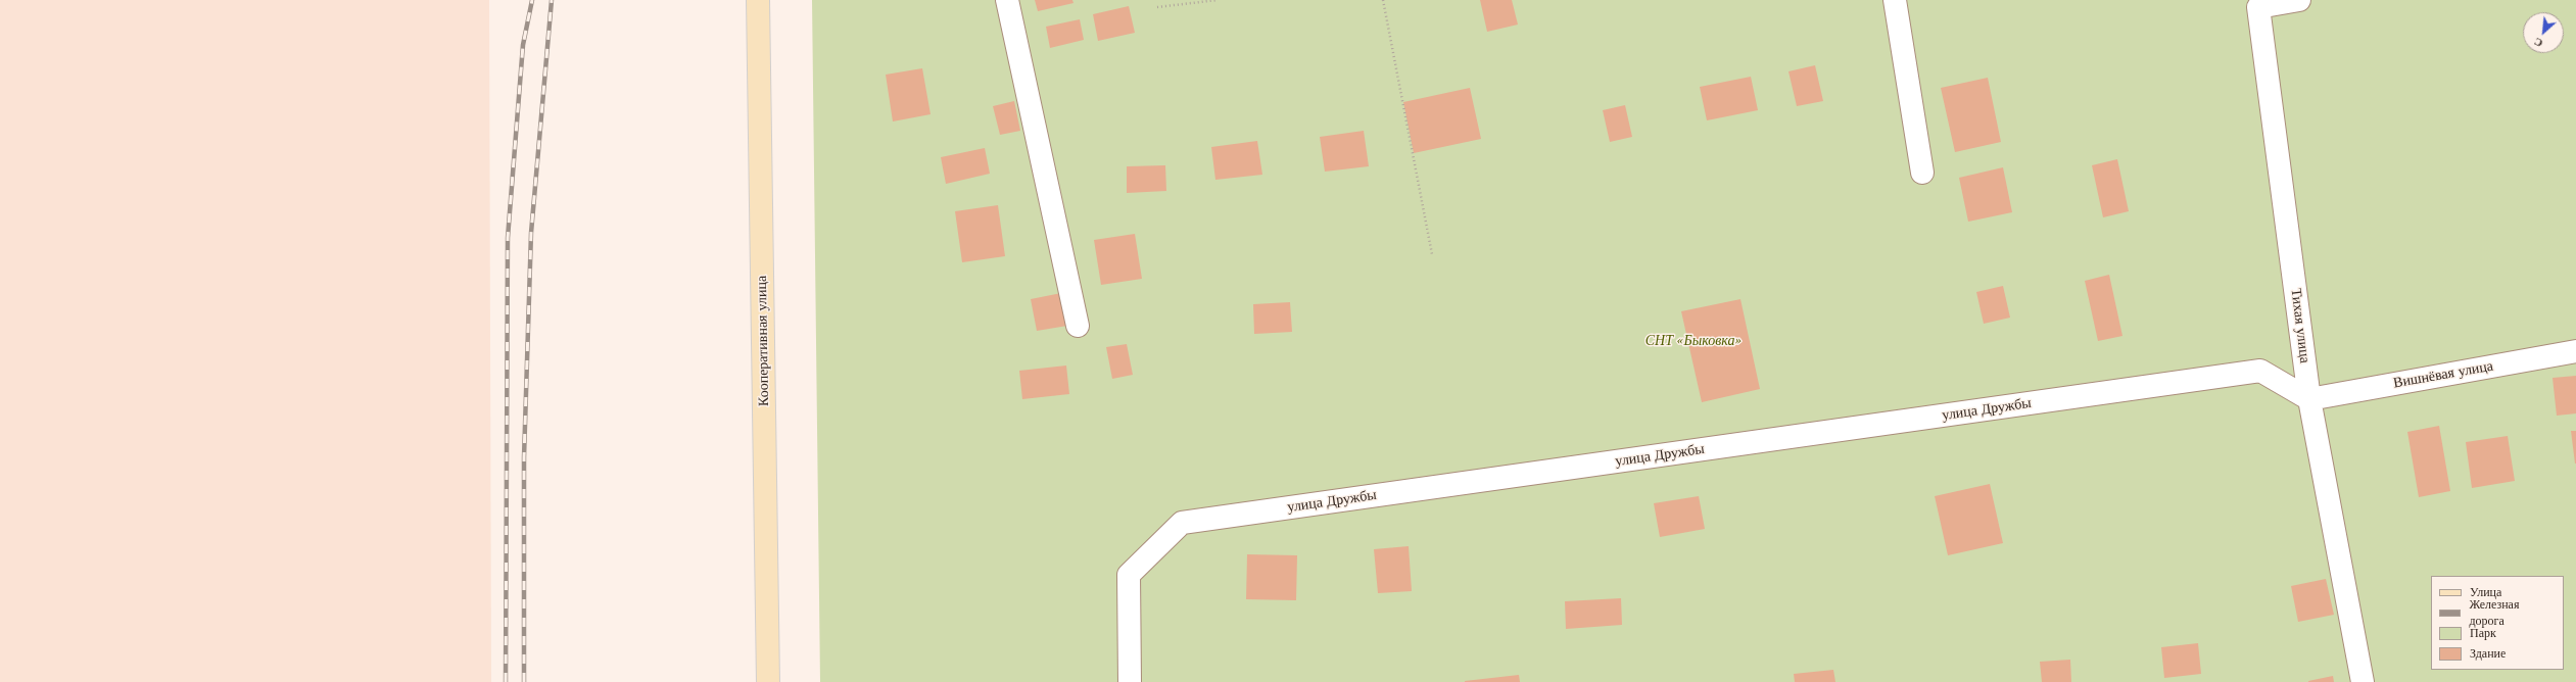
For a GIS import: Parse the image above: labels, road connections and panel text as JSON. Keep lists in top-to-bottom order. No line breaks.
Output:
{"streets":{"main road":["Кооперативная улица"],"street":["Тихая улица","Вишнёвая улица","улица Дружбы"]},"crossings":[["Тихая улица","Вишнёвая улица"],["Тихая улица","улица Дружбы"],["Вишнёвая улица","улица Дружбы"]],"parks":["СНТ «Быковка»"],"legend":["Улица","Железная дорога","Парк","Здание"],"north":"bottom left"}
